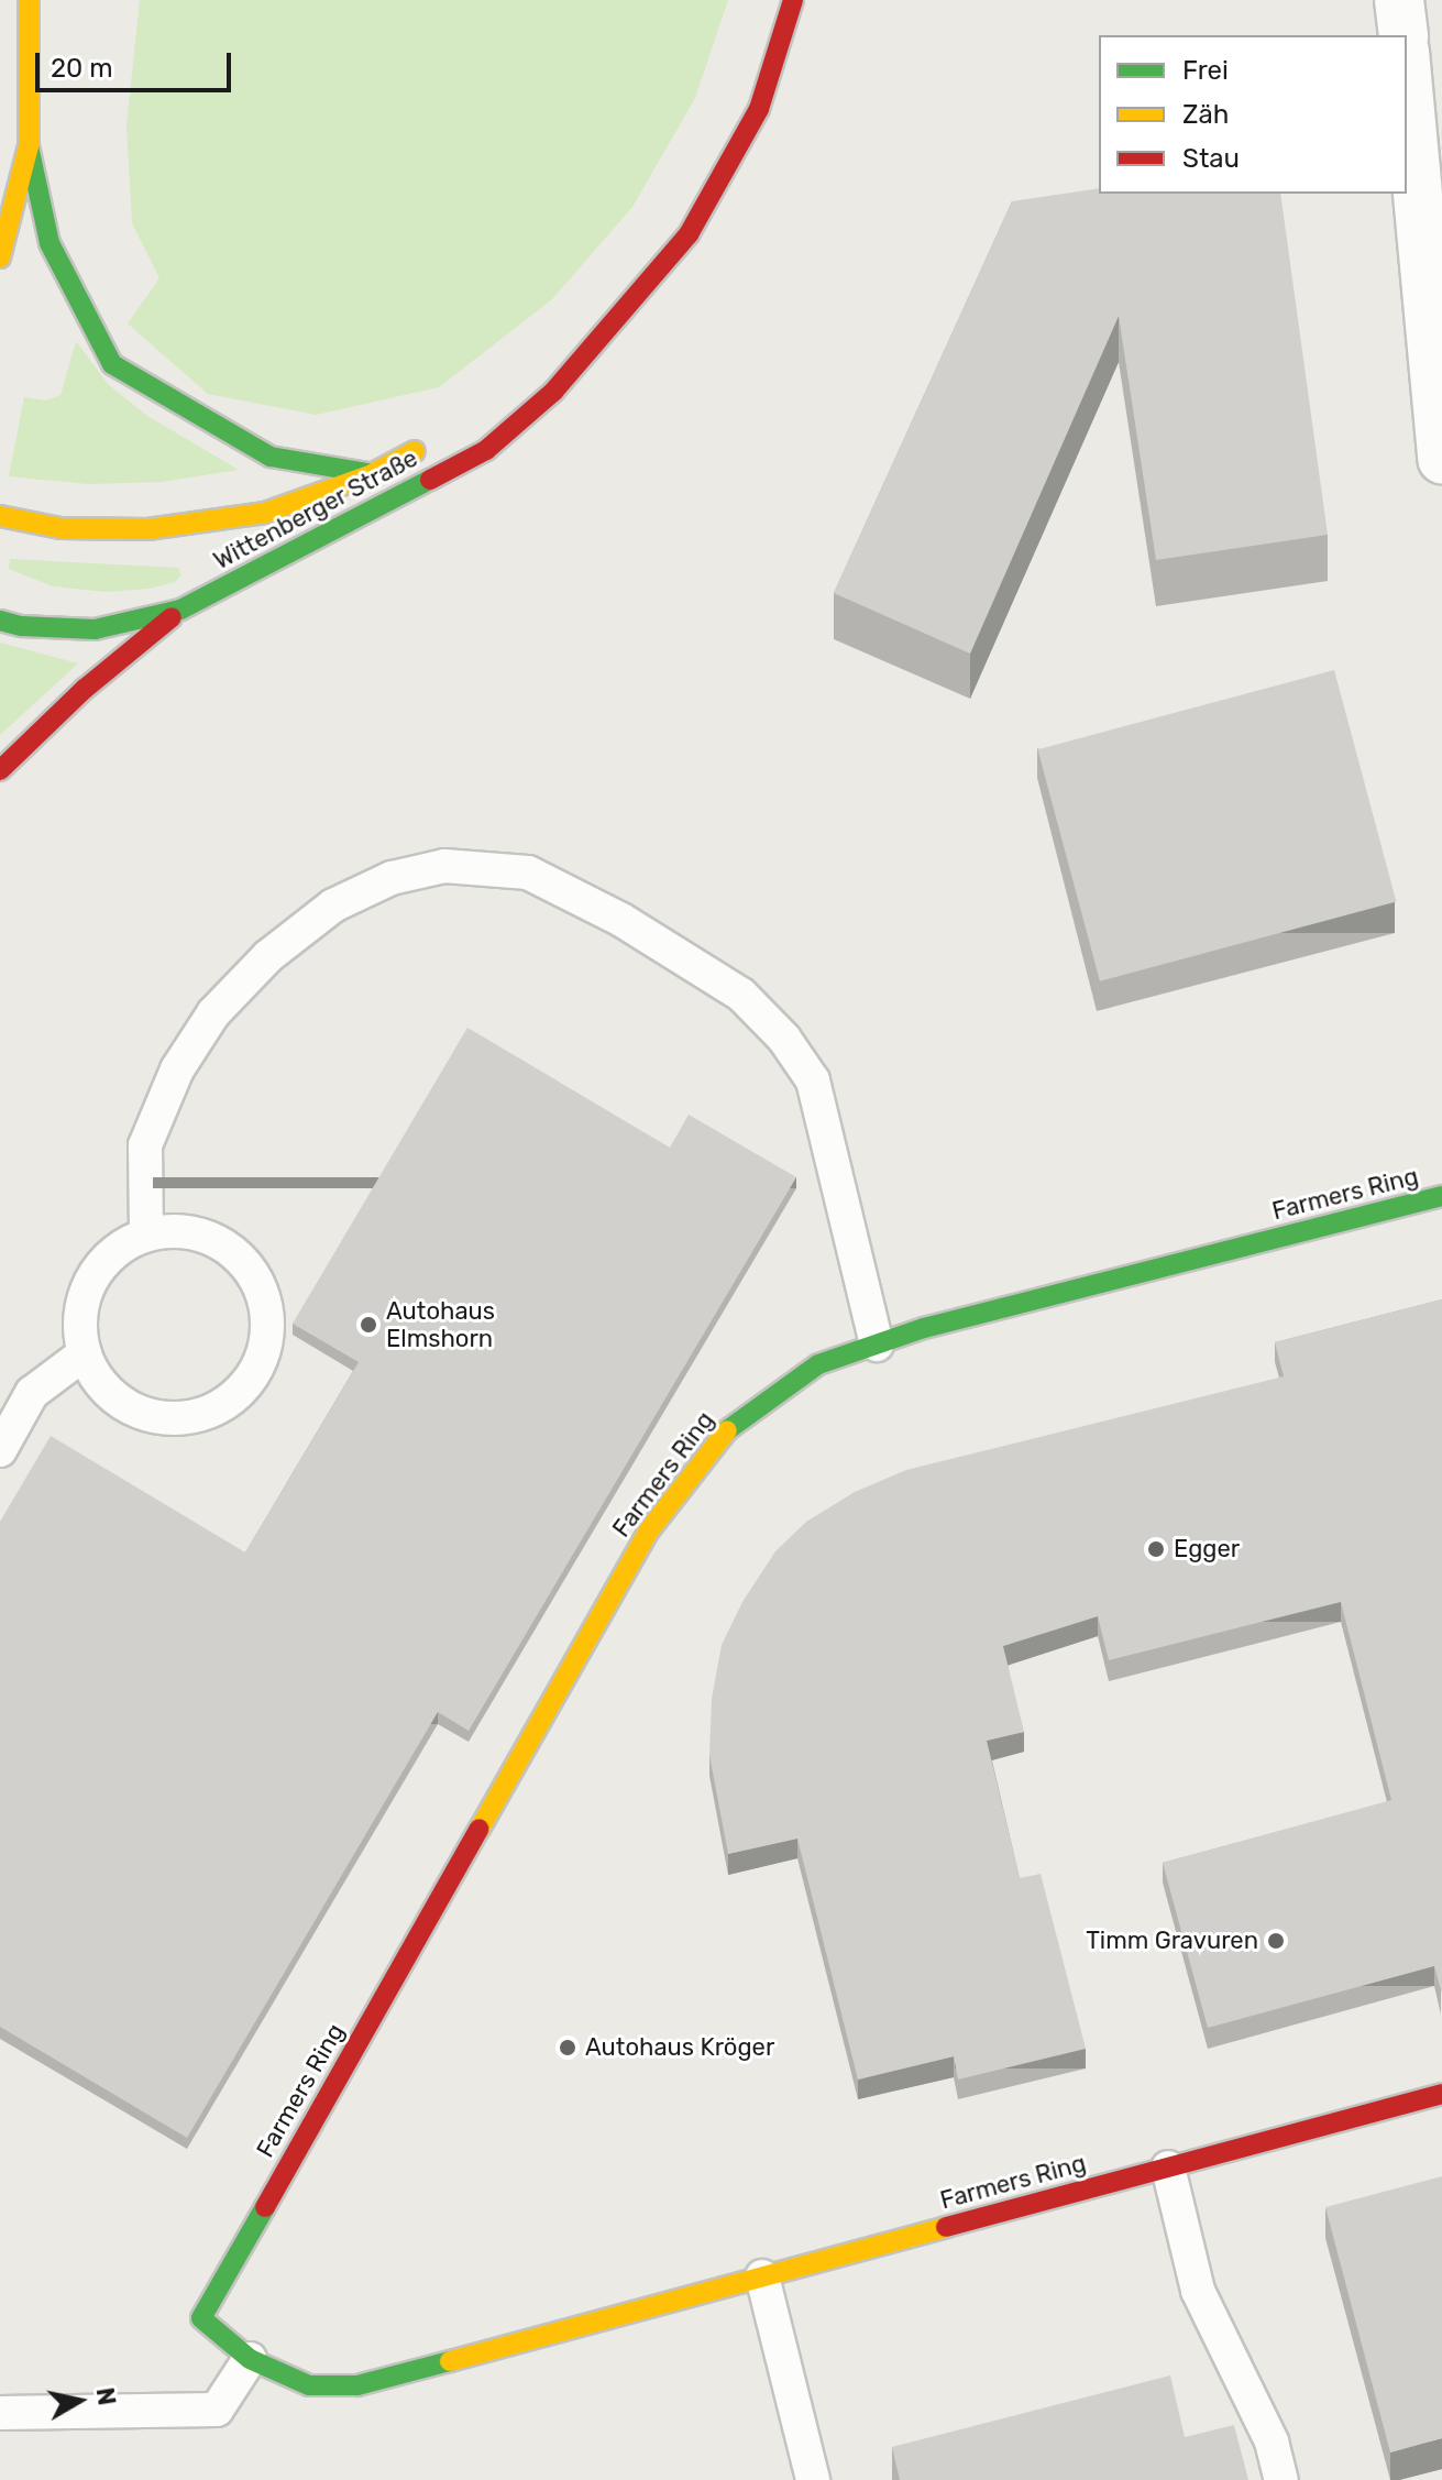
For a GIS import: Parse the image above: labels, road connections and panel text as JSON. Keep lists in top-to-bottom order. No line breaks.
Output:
{"streets":{"street":["Wittenberger Straße","Farmers Ring"]},"places":["Autohaus Elmshorn","Egger","Timm Gravuren","Autohaus Kröger"],"legend":["Frei","Zäh","Stau"],"scale_bar":"20 m","north":"right"}
